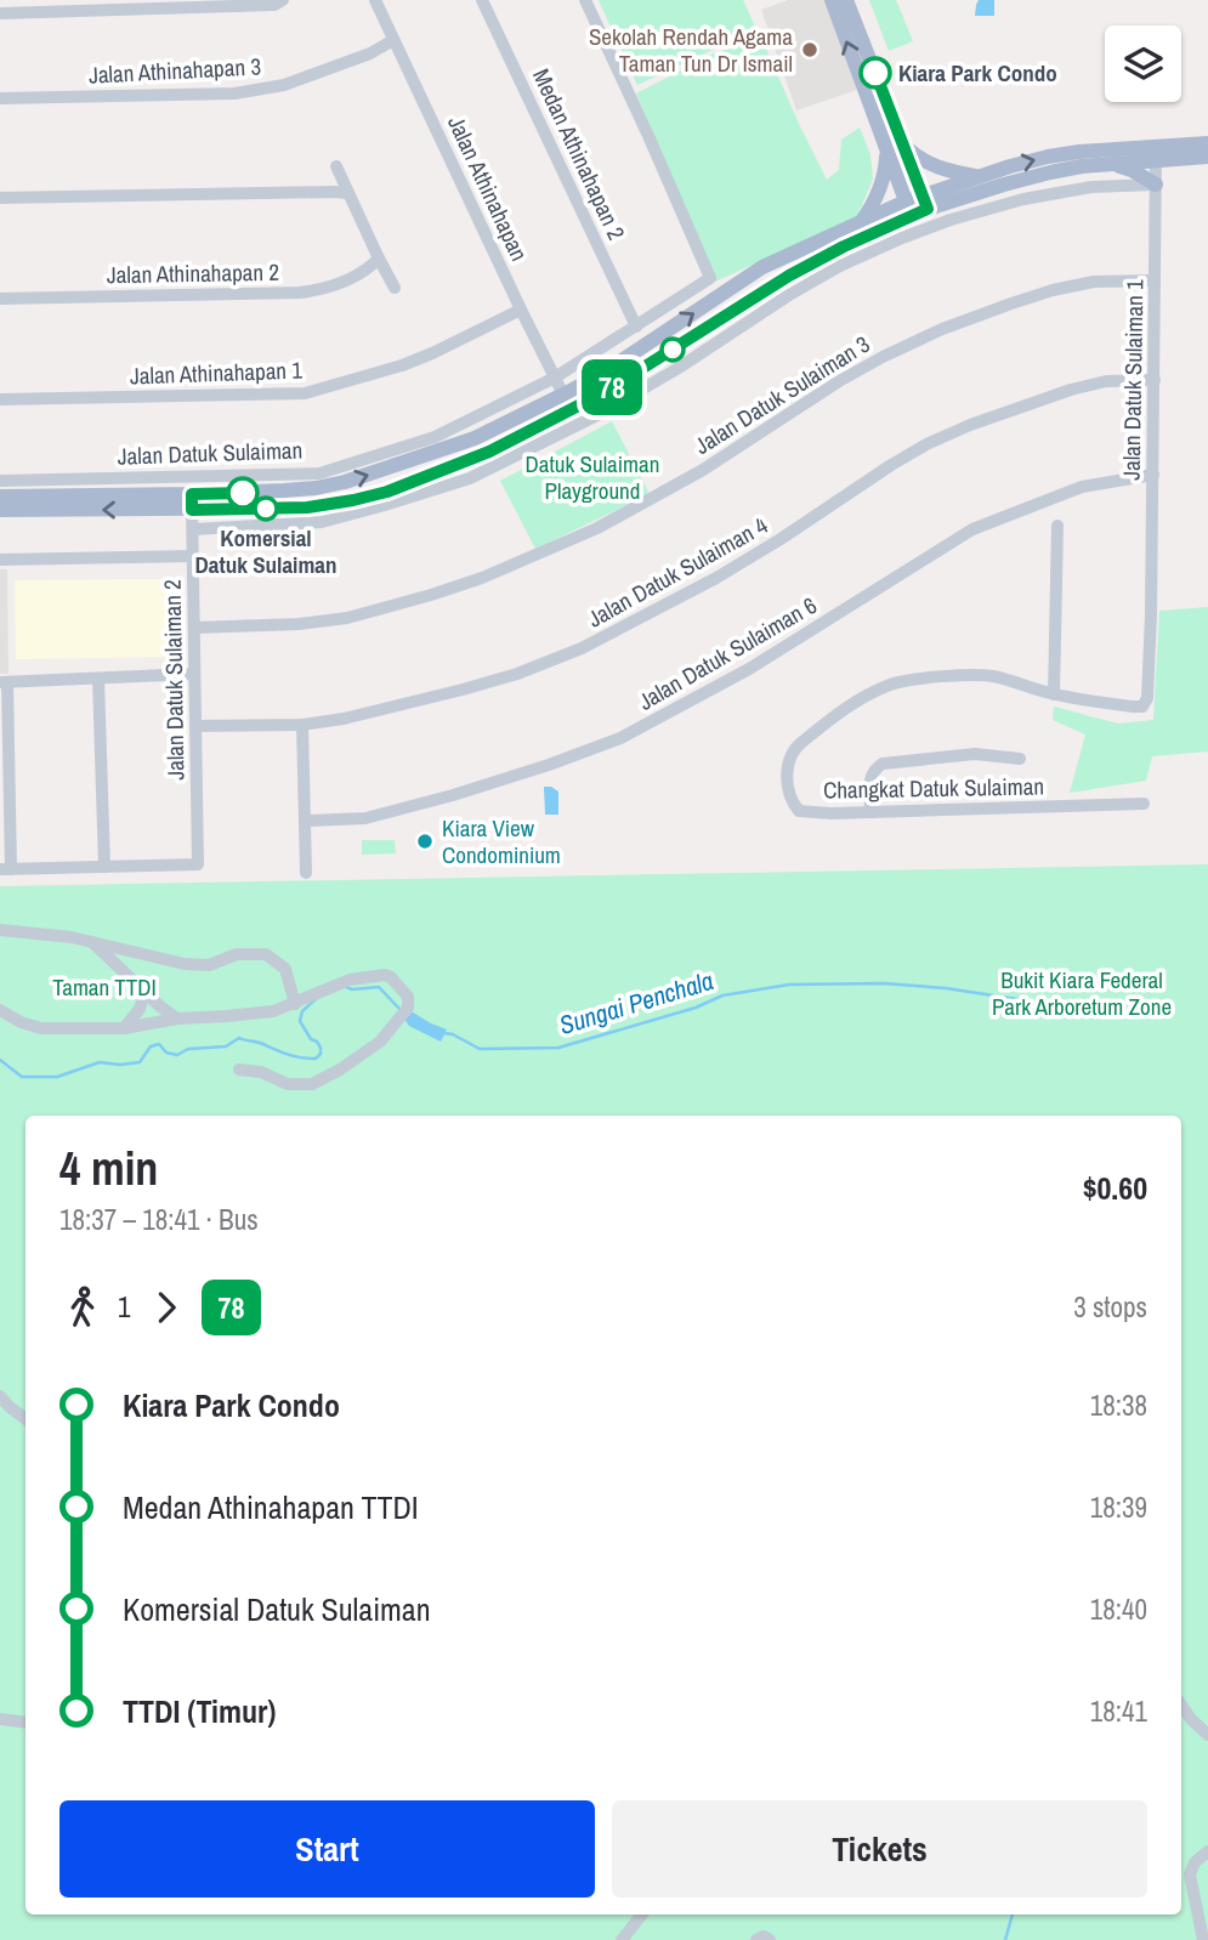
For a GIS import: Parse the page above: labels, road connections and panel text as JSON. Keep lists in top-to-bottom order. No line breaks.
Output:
{"streets":{"main road":["Jalan Datuk Sulaiman"],"street":["Jalan Athinahapan 3","Medan Athinahapan 2","Jalan Athinahapan","Jalan Athinahapan 2","Jalan Athinahapan 1","Jalan Datuk Sulaiman 1","Jalan Datuk Sulaiman 3","Jalan Datuk Sulaiman 4","Jalan Datuk Sulaiman 6","Jalan Datuk Sulaiman 2","Changkat Datuk Sulaiman"]},"crossings":[["Jalan Athinahapan 3","Jalan Athinahapan"],["Medan Athinahapan 2","Jalan Datuk Sulaiman"],["Jalan Athinahapan","Jalan Athinahapan 1"],["Jalan Athinahapan","Jalan Datuk Sulaiman"],["Jalan Datuk Sulaiman 1","Jalan Datuk Sulaiman 3"],["Jalan Datuk Sulaiman 1","Jalan Datuk Sulaiman"],["Jalan Datuk Sulaiman 1","Jalan Datuk Sulaiman 4"],["Jalan Datuk Sulaiman 1","Jalan Datuk Sulaiman 6"],["Jalan Datuk Sulaiman 1","Changkat Datuk Sulaiman"],["Jalan Datuk Sulaiman 3","Jalan Datuk Sulaiman 2"],["Jalan Datuk Sulaiman","Jalan Datuk Sulaiman 2"],["Jalan Datuk Sulaiman 4","Jalan Datuk Sulaiman 2"]],"water":["Sungai Penchala"],"parks":["Datuk Sulaiman Playground","Bukit Kiara Federal Park Arboretum Zone","Taman TTDI"],"places":["Sekolah Rendah Agama Taman Tun Dr Ismail","Kiara Park Condo","Komersial Datuk Sulaiman","Kiara View Condominium"],"lines":["bus line 78"],"page":{"on_map":"78","heading":["4 min","18:37 – 18:41 · Bus","$0.60"],"legs":["1","78","3 stops"],"list":[{"name":"Kiara Park Condo","value":"18:38"},{"name":"Medan Athinahapan TTDI","value":"18:39"},{"name":"Komersial Datuk Sulaiman","value":"18:40"},{"name":"TTDI (Timur)","value":"18:41"}],"buttons":["Start","Tickets"]}}
